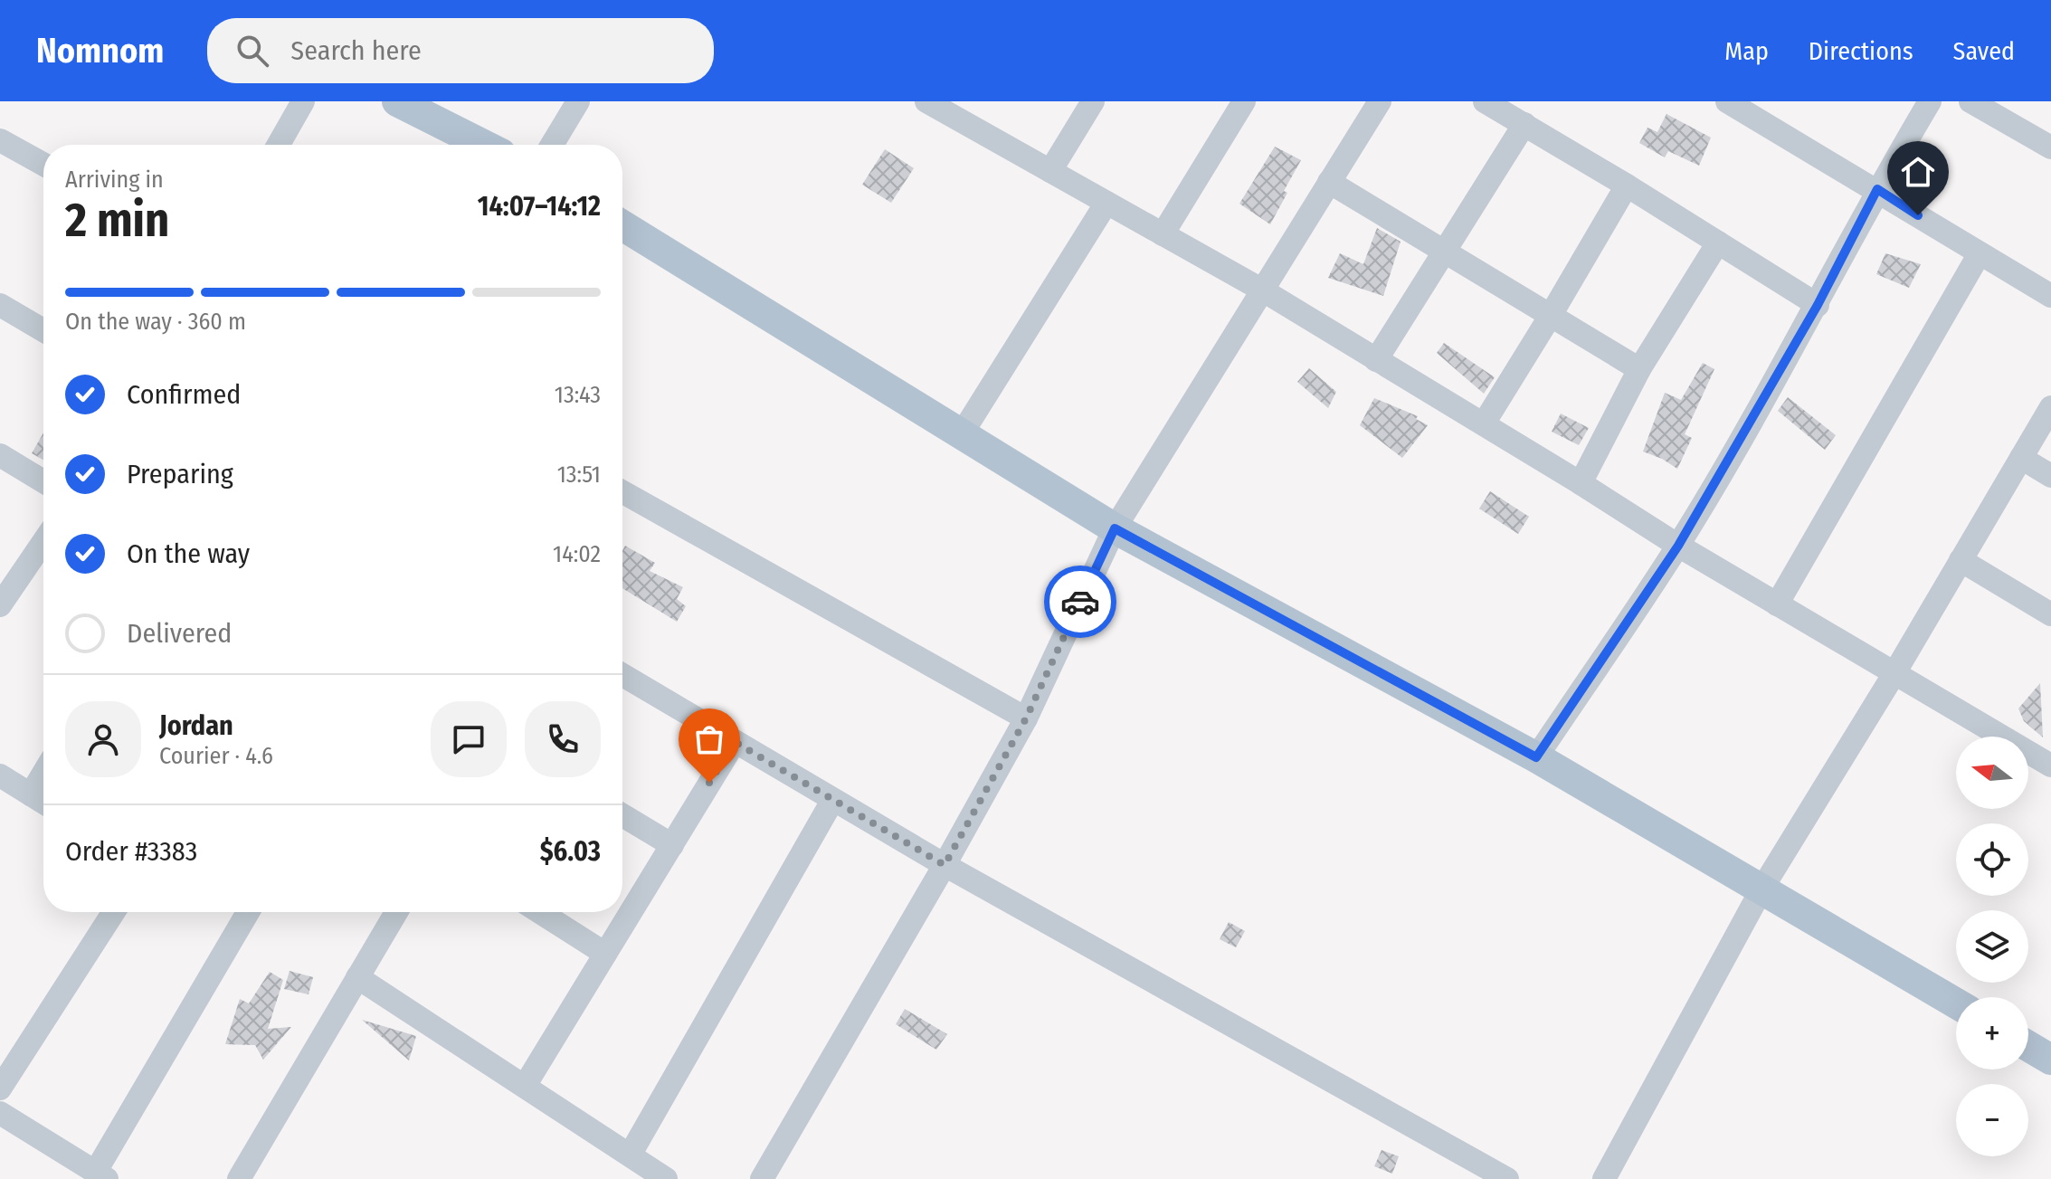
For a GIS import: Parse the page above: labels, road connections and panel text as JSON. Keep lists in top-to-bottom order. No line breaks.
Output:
{"north":"left","page":{"header":"Nomnom","search":"Search here","nav":["Map","Directions","Saved"],"heading":["2 min","Arriving in","14:07–14:12"],"panel":["Jordan","Courier · 4.6","Order #3383","$6.03"],"bar":"On the way · 360 m","list":[["Confirmed","13:43"],["Preparing","13:51"],["On the way","14:02"],"Delivered"],"map_buttons":["+","−"]}}
